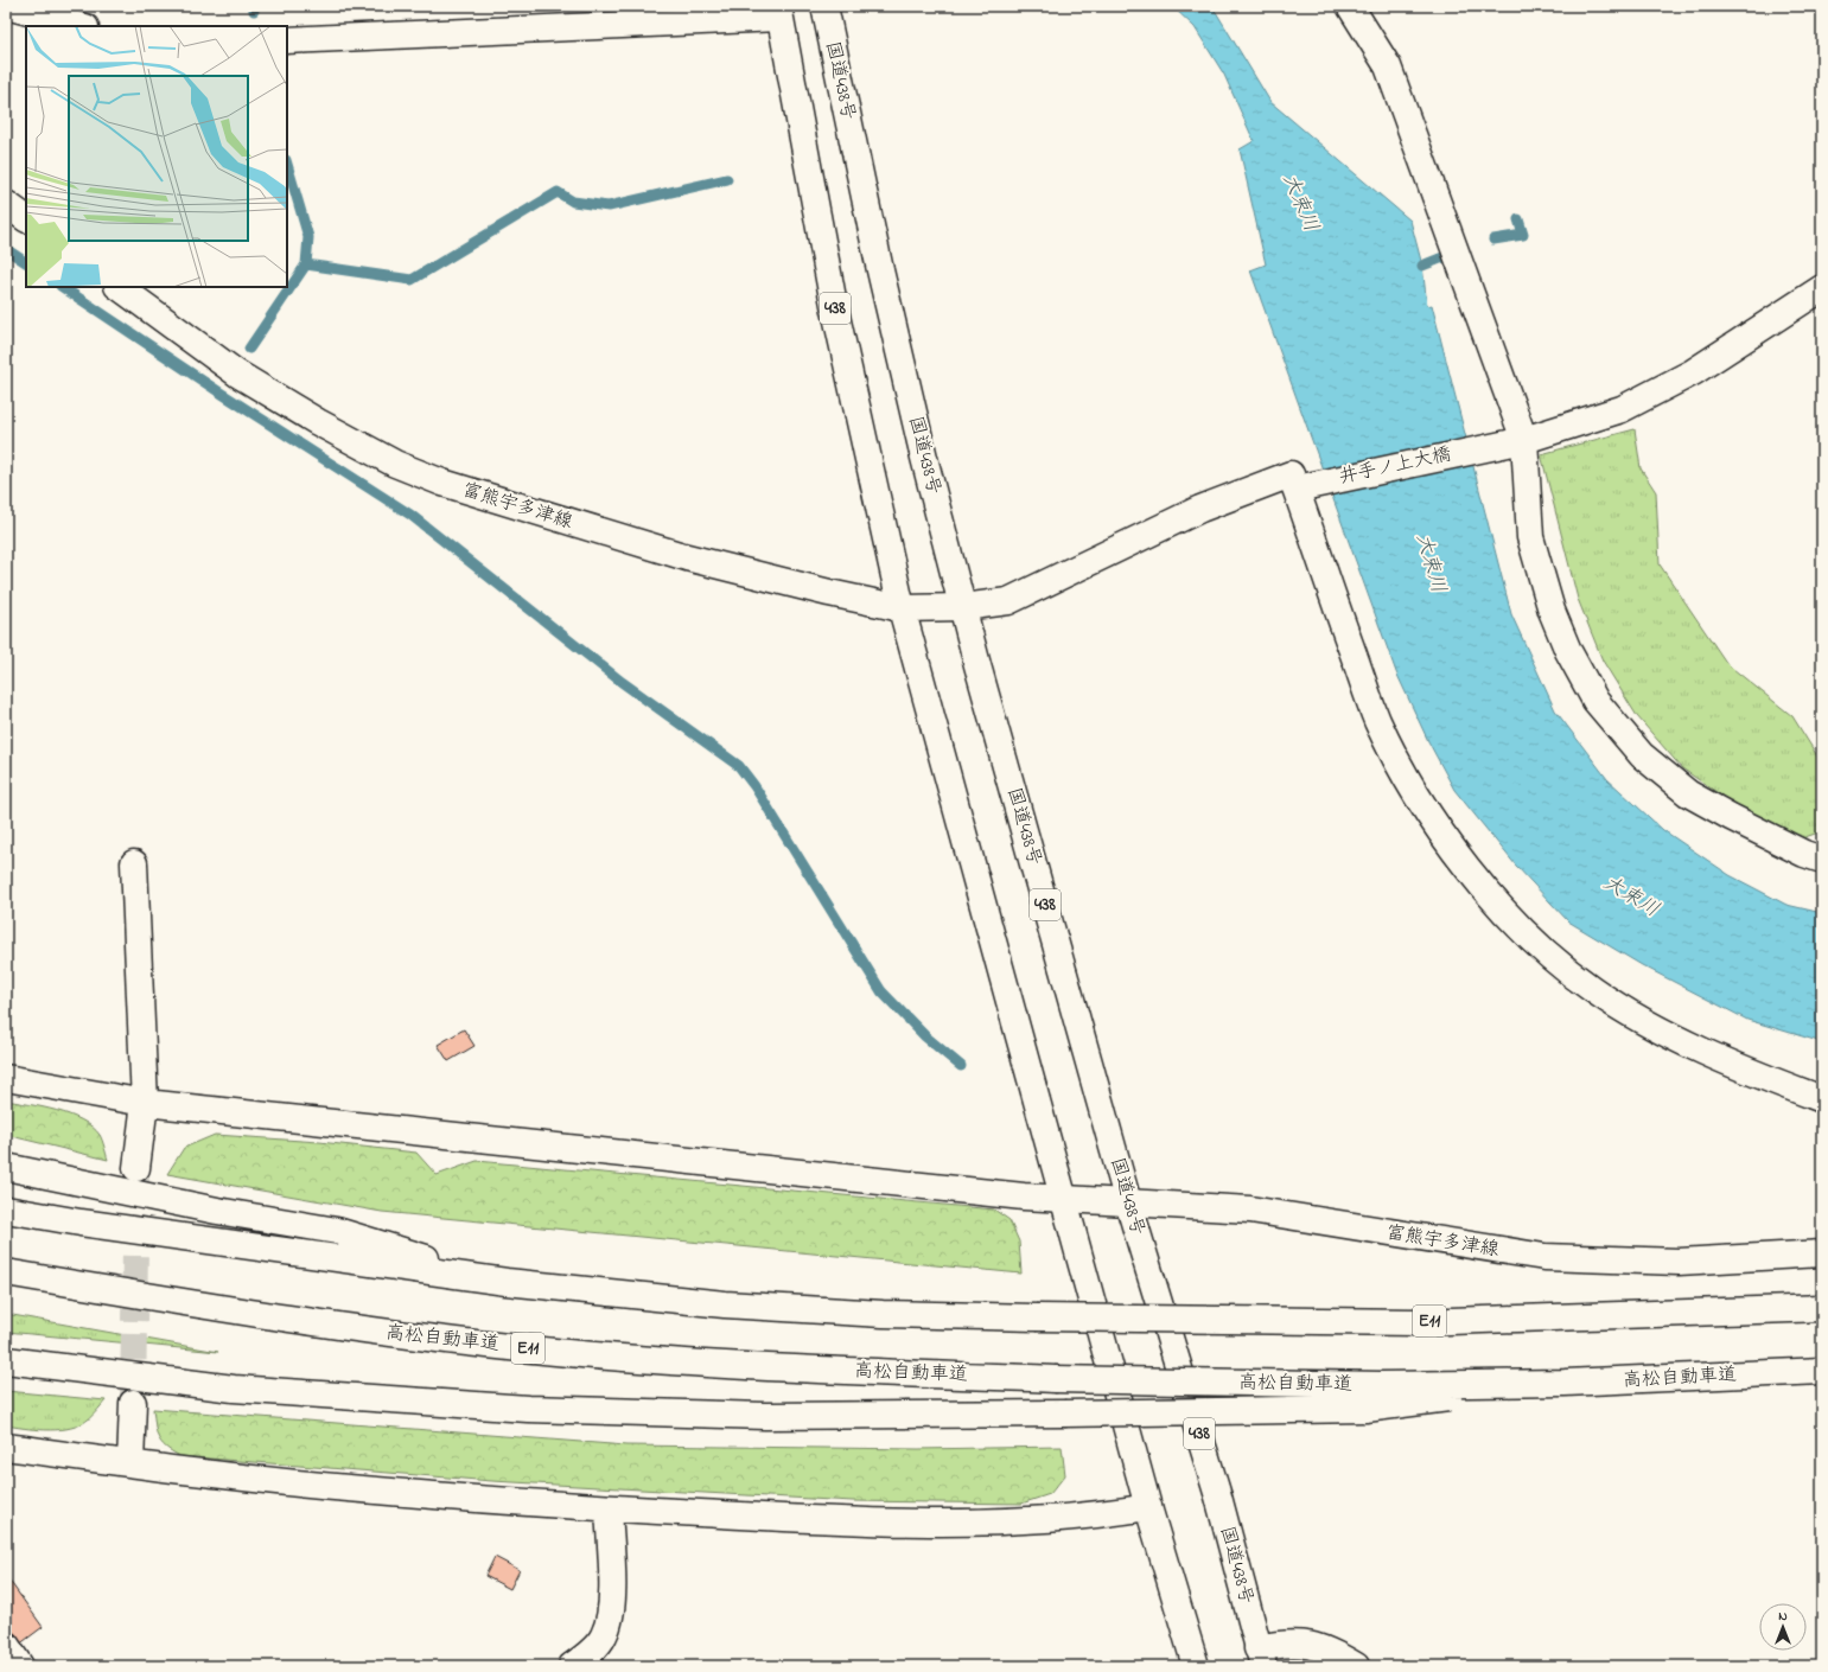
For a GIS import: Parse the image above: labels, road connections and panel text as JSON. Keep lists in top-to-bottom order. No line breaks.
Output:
{"streets":{"main road":["国道438号","438","井手ノ上大橋","富熊宇多津線","E11","高松自動車道"]},"crossings":[["国道438号","富熊宇多津線"],["438","富熊宇多津線"],["井手ノ上大橋","富熊宇多津線"]],"water":["大束川"],"north":"top"}
